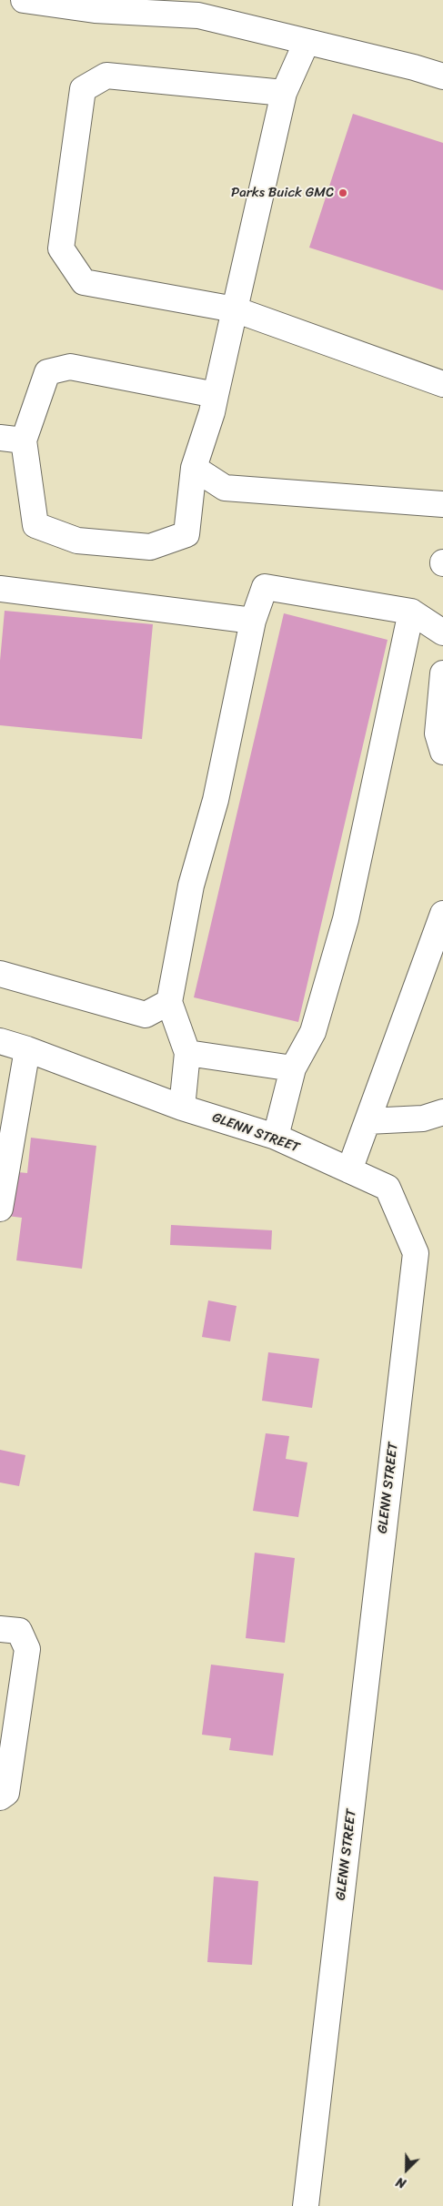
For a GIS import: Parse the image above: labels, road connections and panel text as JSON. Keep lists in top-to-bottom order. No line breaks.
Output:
{"streets":{"street":["GLENN STREET"]},"places":["Parks Buick GMC"],"north":"bottom left"}
